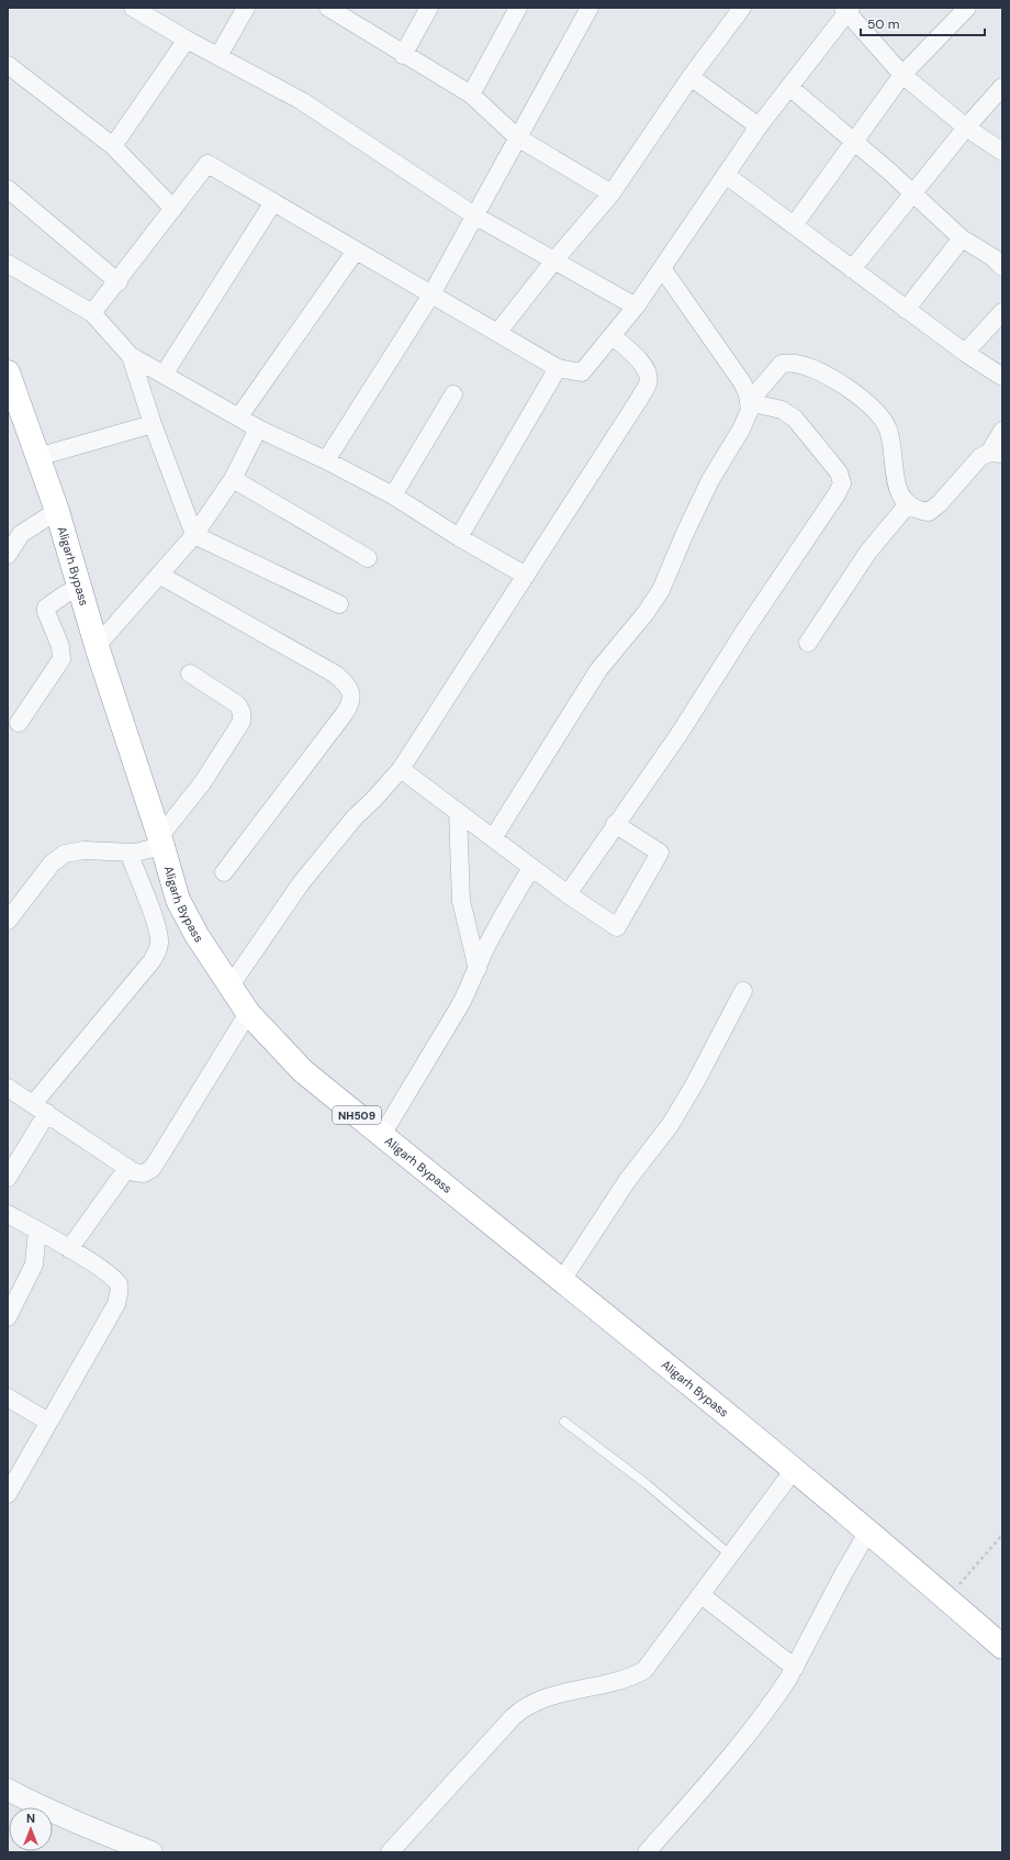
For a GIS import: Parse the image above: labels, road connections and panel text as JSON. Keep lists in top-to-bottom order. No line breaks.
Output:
{"streets":{"highway":["Aligarh Bypass","NH509"]},"scale_bar":"50 m","north":"top"}
